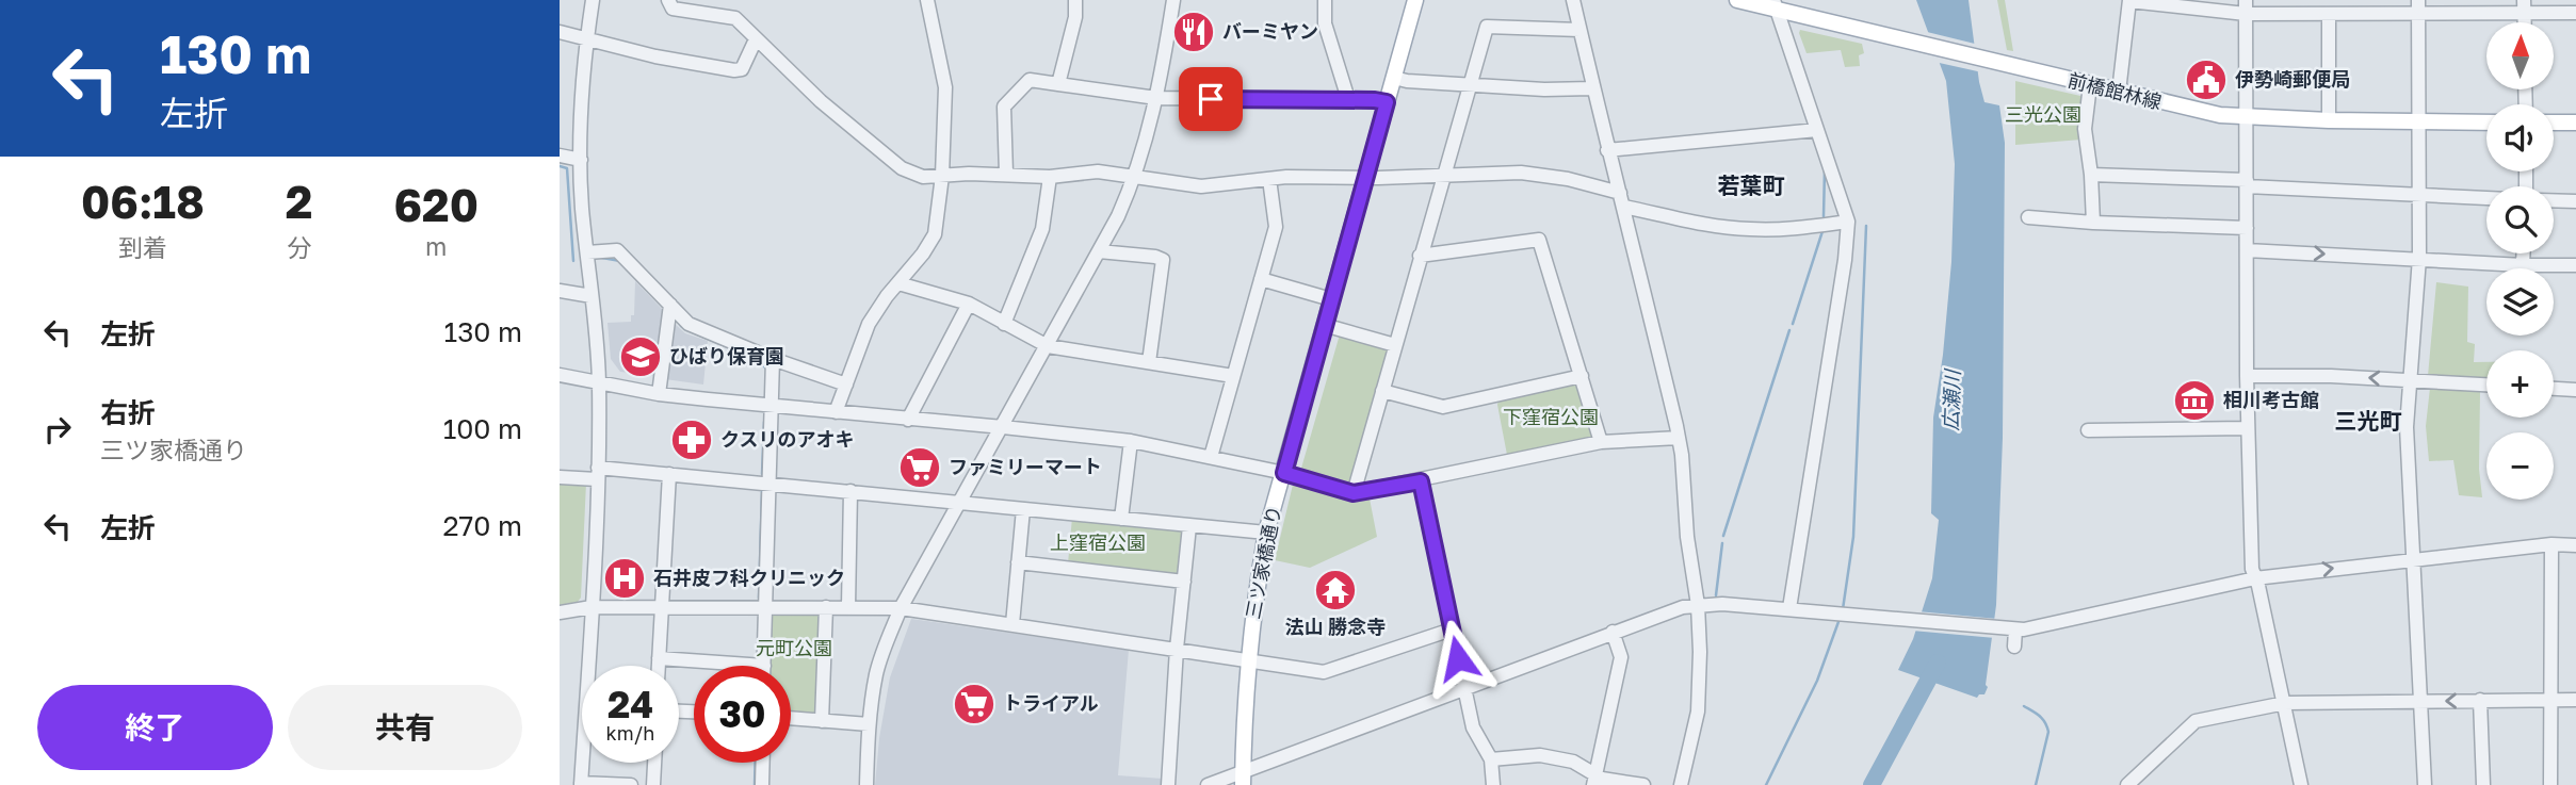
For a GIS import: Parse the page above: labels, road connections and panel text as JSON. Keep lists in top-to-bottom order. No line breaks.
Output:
{"streets":{"main road":["前橋館林線","三ツ家橋通り"]},"districts":["若葉町","三光町"],"water":["広瀬川"],"parks":["三光公園","下窪宿公園","上窪宿公園","元町公園"],"places":{"restaurant":["バーミヤン"],"public building":["伊勢崎郵便局"],"school or university":["ひばり保育園"],"museum":["相川考古館"],"pharmacy":["クスリのアオキ"],"supermarket":["ファミリーマート","トライアル"],"hospital":["石井皮フ科クリニック"],"temple":["法山 勝念寺"]},"north":"top","page":{"turn":["130 m","左折"],"map_buttons":["+","−"],"eta":["06:18","到着","2","分","620","m"],"list":[{"name":"左折","value":"130 m"},{"name":"右折","note":"三ツ家橋通り","value":"100 m"},{"name":"左折","value":"270 m"}],"speed":"24 km/h","limit":"30","buttons":["終了","共有"]}}
